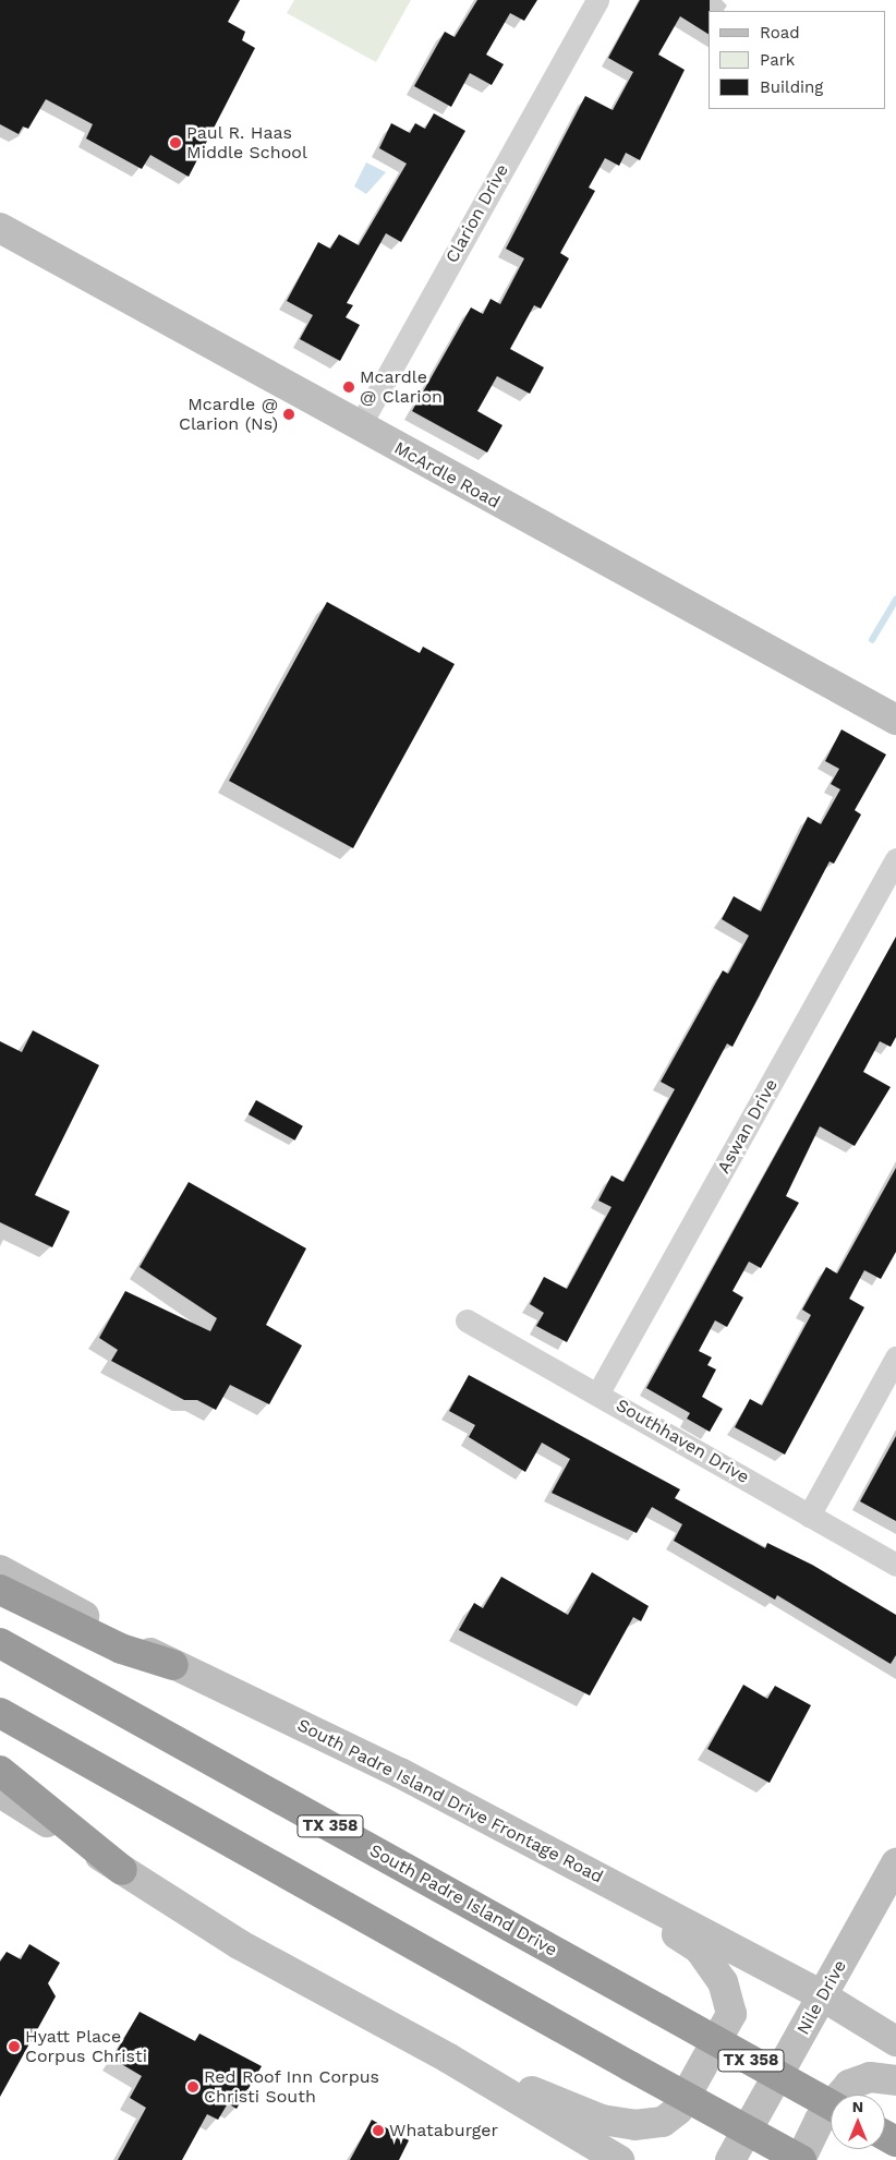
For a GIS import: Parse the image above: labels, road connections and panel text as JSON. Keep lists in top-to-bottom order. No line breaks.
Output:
{"streets":{"highway":["TX 358","South Padre Island Drive"],"main road":["McArdle Road","South Padre Island Drive Frontage Road","Nile Drive"],"street":["Clarion Drive","Aswan Drive","Southhaven Drive"]},"crossings":[["Clarion Drive","McArdle Road"],["Aswan Drive","Southhaven Drive"],["South Padre Island Drive Frontage Road","Nile Drive"]],"places":["Paul R. Haas Middle School","Mcardle @ Clarion","Mcardle @ Clarion (Ns)","Hyatt Place Corpus Christi","Red Roof Inn Corpus Christi South","Whataburger"],"legend":["Road","Park","Building"],"north":"top"}
